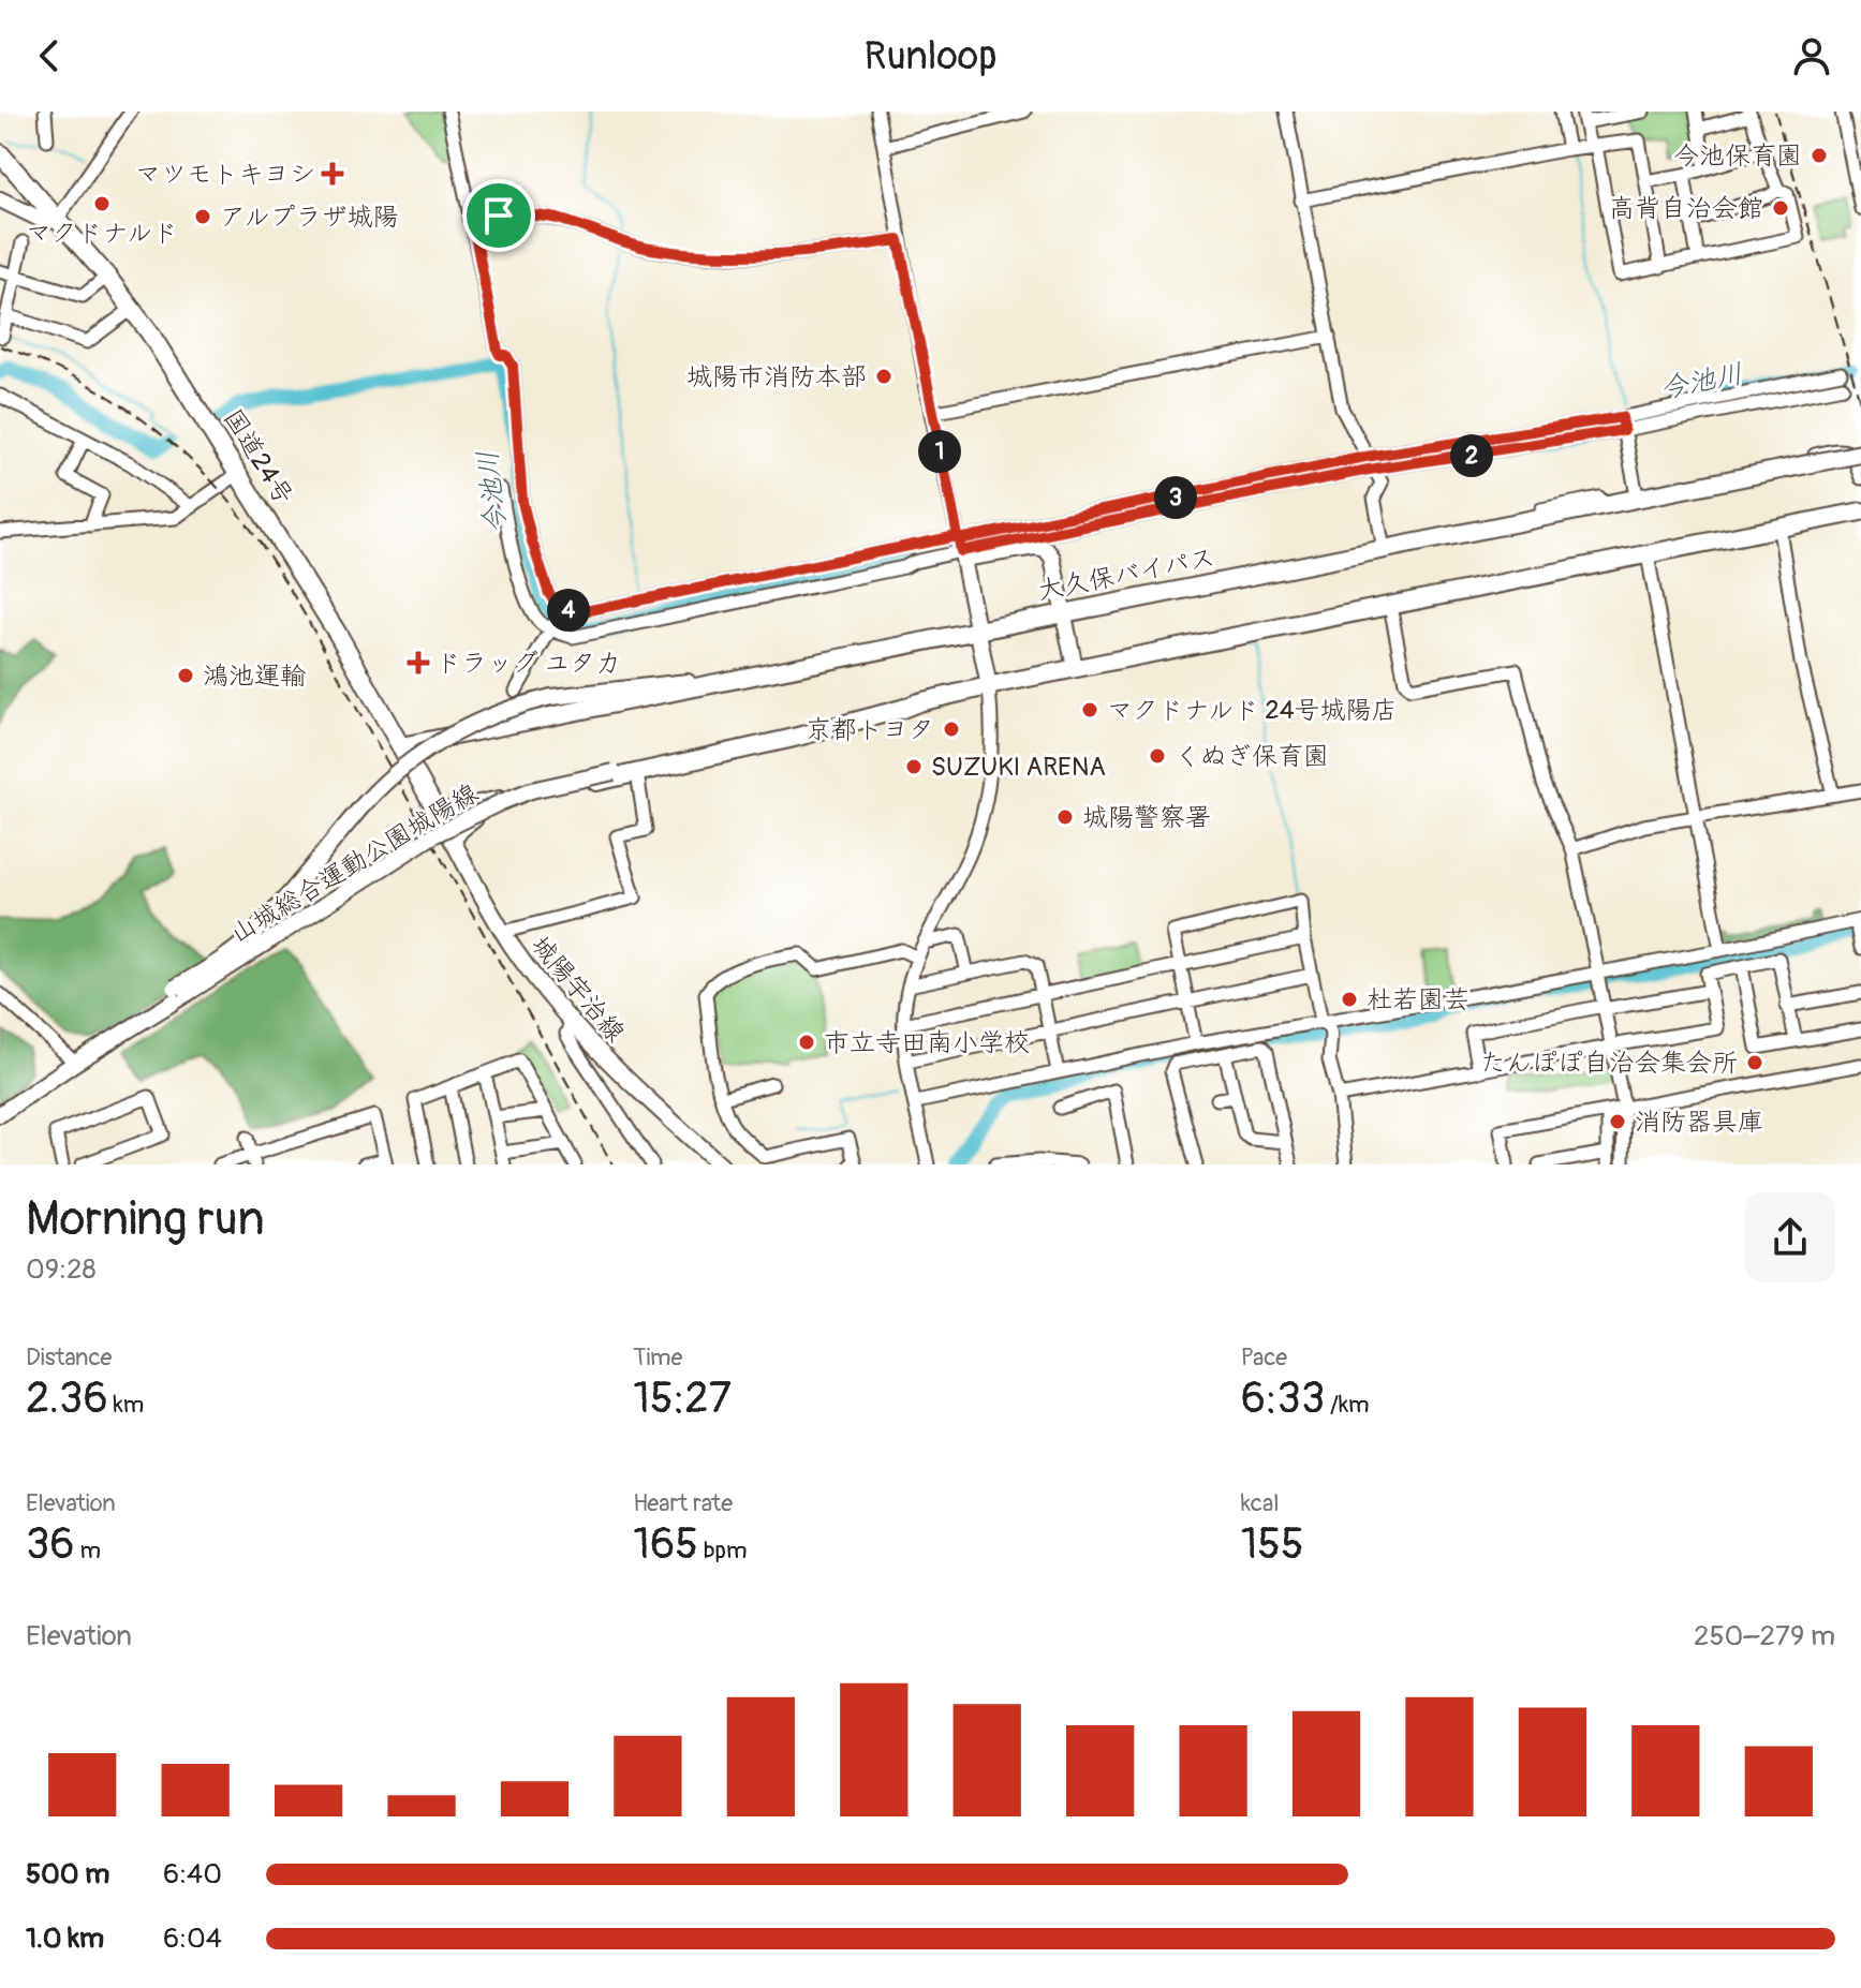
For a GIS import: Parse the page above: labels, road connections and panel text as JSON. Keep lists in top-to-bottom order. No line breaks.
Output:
{"streets":{"highway":["国道24号","大久保バイパス"],"main road":["山城総合運動公園城陽線","城陽宇治線"]},"crossings":[["国道24号","大久保バイパス"],["国道24号","城陽宇治線"]],"water":["今池川"],"places":{"other":["今池保育園","マクドナルド","高背自治会館","アルプラザ城陽","城陽市消防本部","鴻池運輸","マクドナルド 24号城陽店","京都トヨタ","くぬぎ保育園","SUZUKI ARENA","城陽警察署","杜若園芸","市立寺田南小学校","たんぽぽ自治会集会所","消防器具庫"],"health":["マツモトキヨシ","ドラッグ ユタカ"]},"page":{"header":"Runloop","pins":["1","2","3","4"],"heading":["Morning run","09:28"],"stats":[["Distance","2.36 km"],["Time","15:27"],["Pace","6:33 /km"],["Elevation","36 m"],["Heart rate","165 bpm"],["kcal","155"]],"chart":["Elevation","250–279 m"],"list":[{"name":"500 m","note":"6:40"},{"name":"1.0 km","note":"6:04"}]}}
